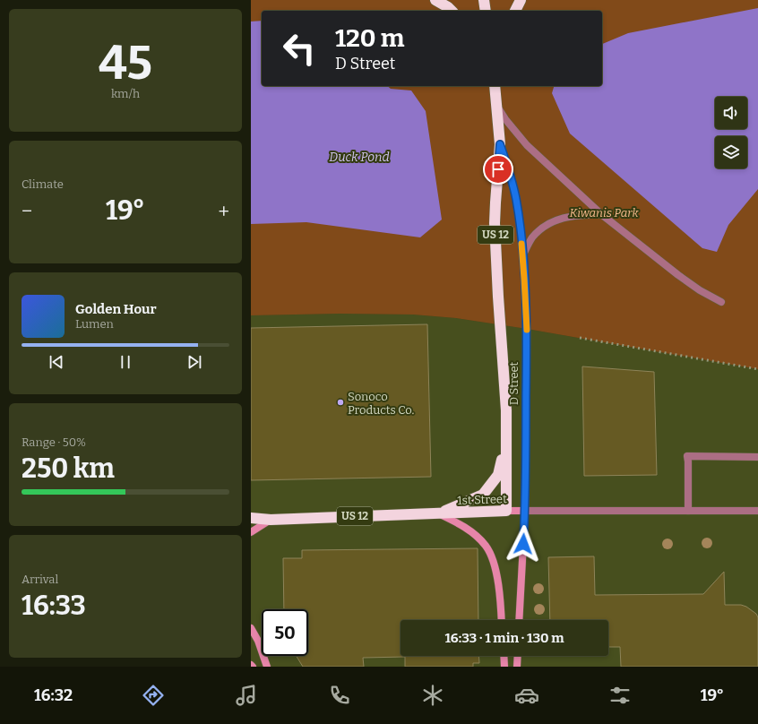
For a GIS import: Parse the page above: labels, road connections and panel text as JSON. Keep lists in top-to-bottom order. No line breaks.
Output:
{"streets":{"highway":["US 12","D Street","1st Street"]},"crossings":[["D Street","1st Street"]],"water":["Duck Pond"],"parks":["Kiwanis Park"],"places":["Sonoco Products Co."],"page":{"tile":[["45","km/h"],"Climate",["Range · 50%","250 km"],["Arrival","16:33"]],"turn":["120 m","D Street"],"heat":["−","19°","+"],"song":["Golden Hour","Lumen"],"limit":"50","trip":"16:33 · 1 min · 130 m","tabs":["16:32","19°"]}}
